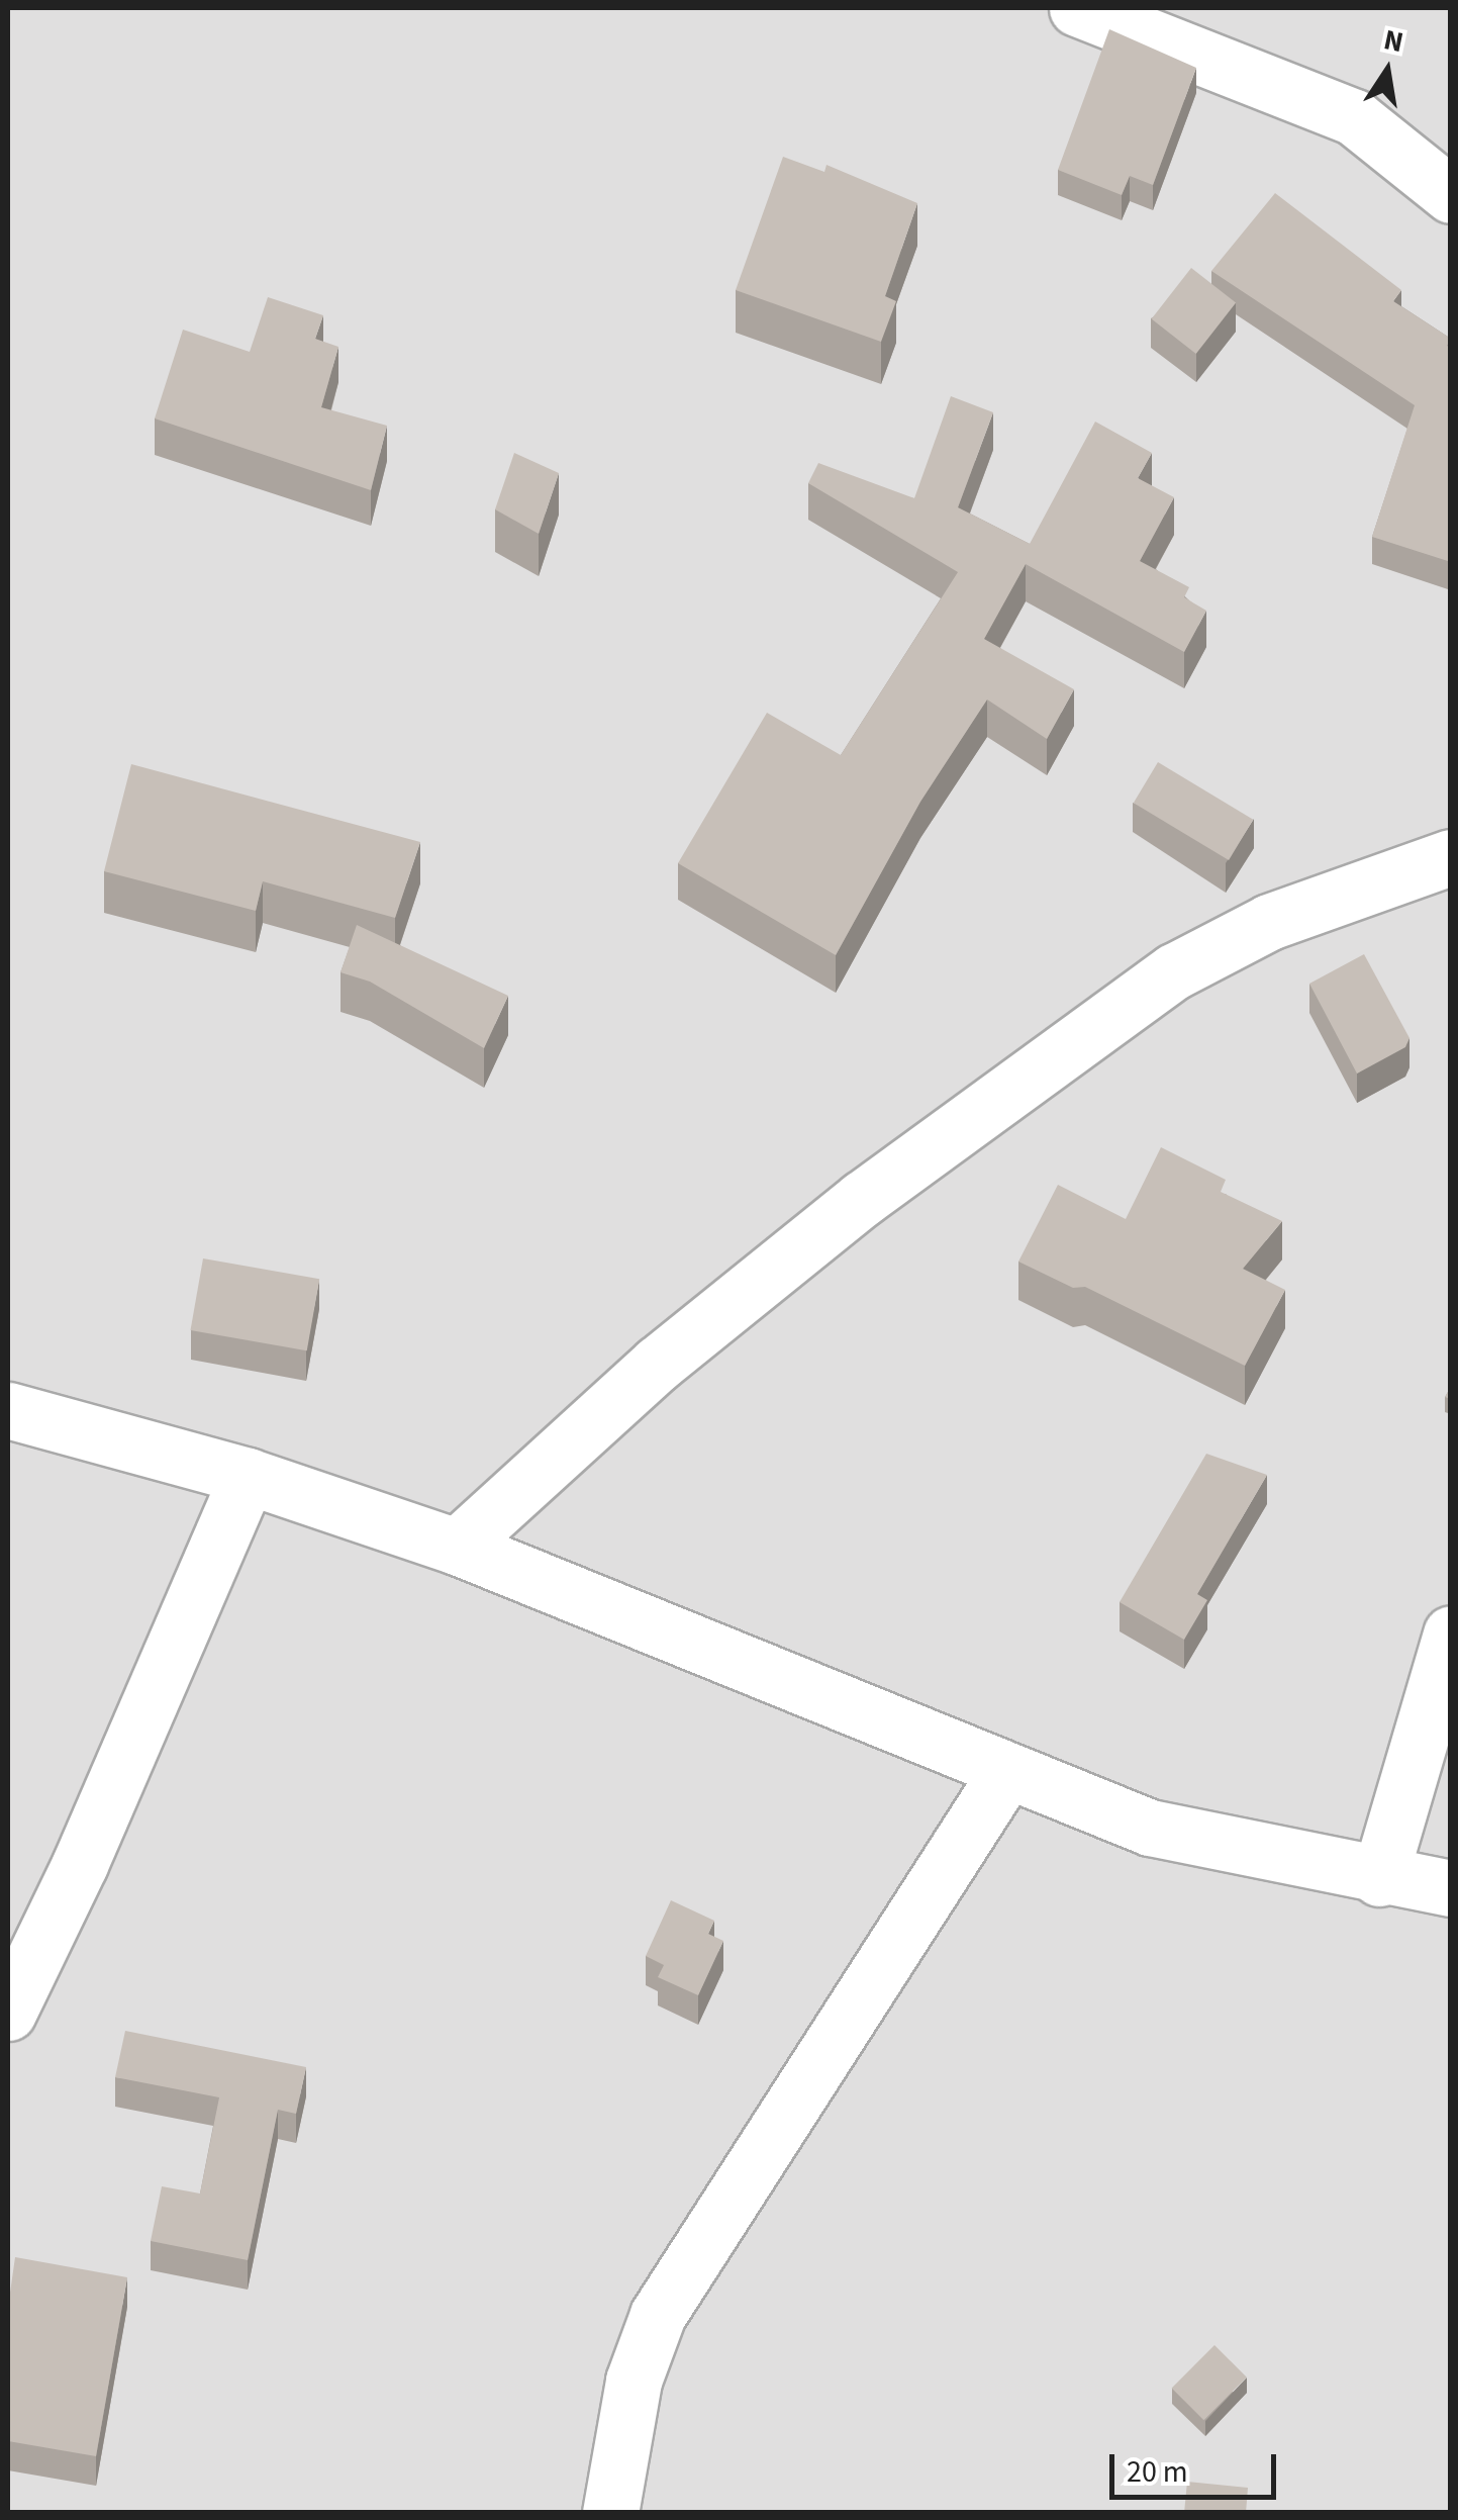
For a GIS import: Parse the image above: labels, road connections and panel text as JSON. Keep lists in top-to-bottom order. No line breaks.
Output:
{"scale_bar":"20 m","north":"top"}
